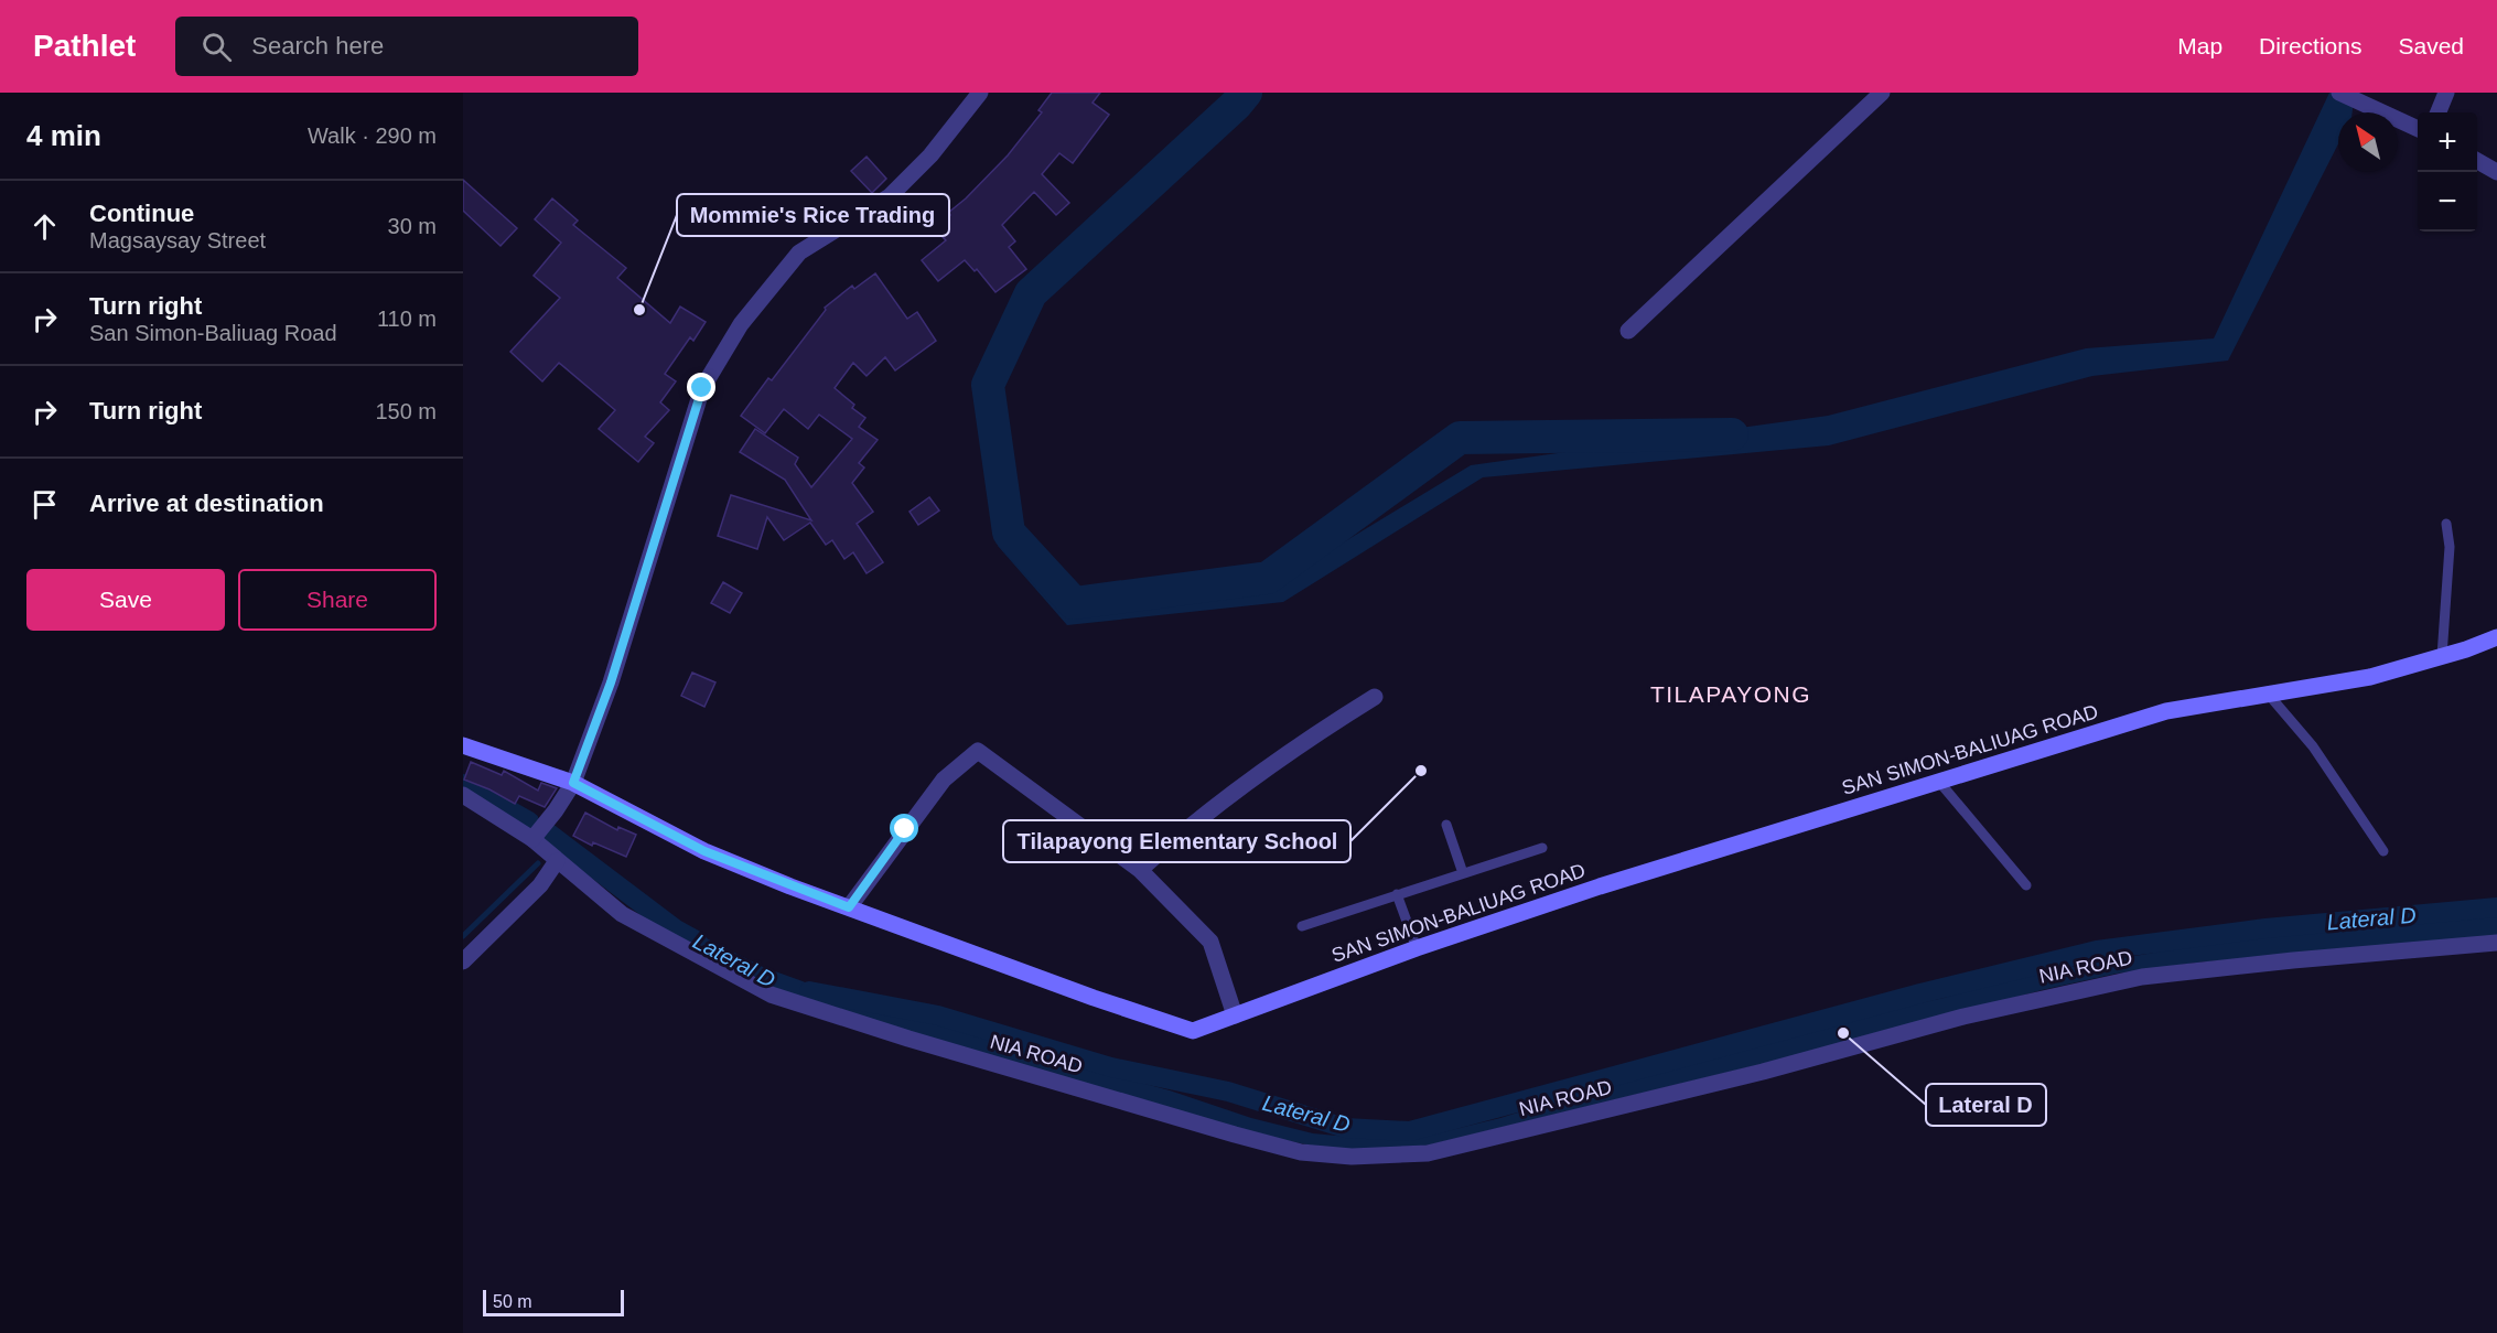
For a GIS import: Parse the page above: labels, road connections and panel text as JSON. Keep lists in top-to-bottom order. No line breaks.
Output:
{"streets":{"main road":["SAN SIMON-BALIUAG ROAD"],"street":["NIA ROAD"]},"districts":["TILAPAYONG"],"water":["Lateral D"],"places":["Mommie's Rice Trading","Tilapayong Elementary School","Lateral D"],"scale_bar":"50 m","north":"top left","page":{"header":"Pathlet","search":"Search here","nav":["Map","Directions","Saved"],"heading":["4 min","Walk · 290 m"],"map_buttons":["+","−"],"list":[["Continue","Magsaysay Street","30 m"],["Turn right","San Simon-Baliuag Road","110 m"],["Turn right","150 m"],"Arrive at destination"],"buttons":["Save","Share"],"scale":"50 m"}}
